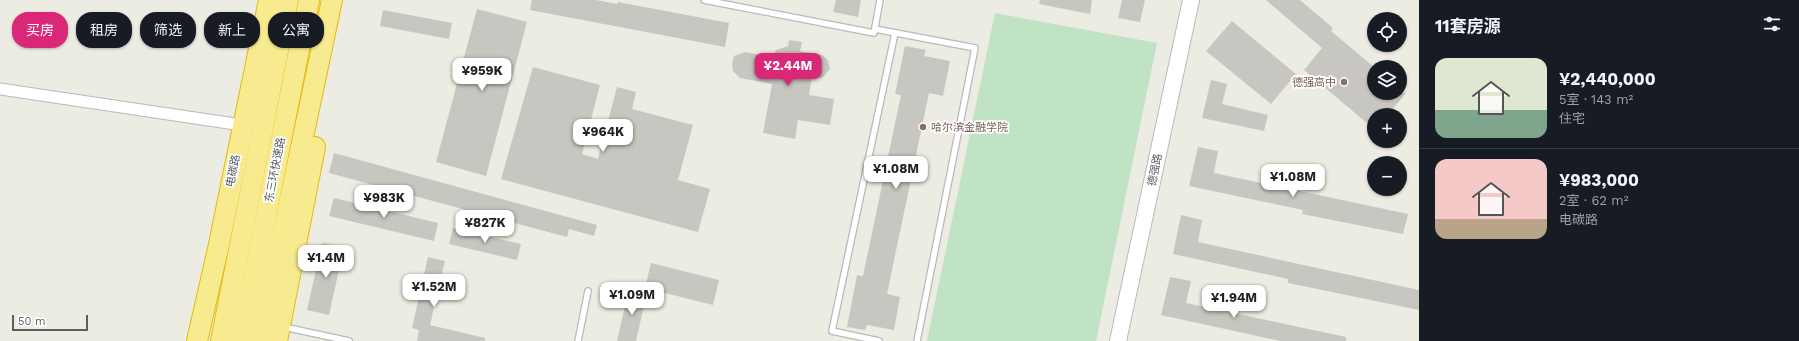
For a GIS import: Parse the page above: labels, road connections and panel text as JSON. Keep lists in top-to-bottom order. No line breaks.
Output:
{"streets":{"highway":["东三环快速路","电碳路"],"street":["德强路"]},"places":["德强高中","哈尔滨金融学院"],"scale_bar":"50 m","page":{"heading":"11套房源","map_buttons":["+","−"],"chip":["买房","租房","筛选","新上","公寓"],"list":[{"name":"¥2,440,000","note":"5室 · 143 m² · 住宅"},{"name":"¥983,000","note":"2室 · 62 m² · 电碳路"}],"price":["¥2.44M","¥959K","¥964K","¥1.08M","¥1.08M","¥983K","¥827K","¥1.4M","¥1.52M","¥1.09M","¥1.94M"],"scale":"50 m"}}
